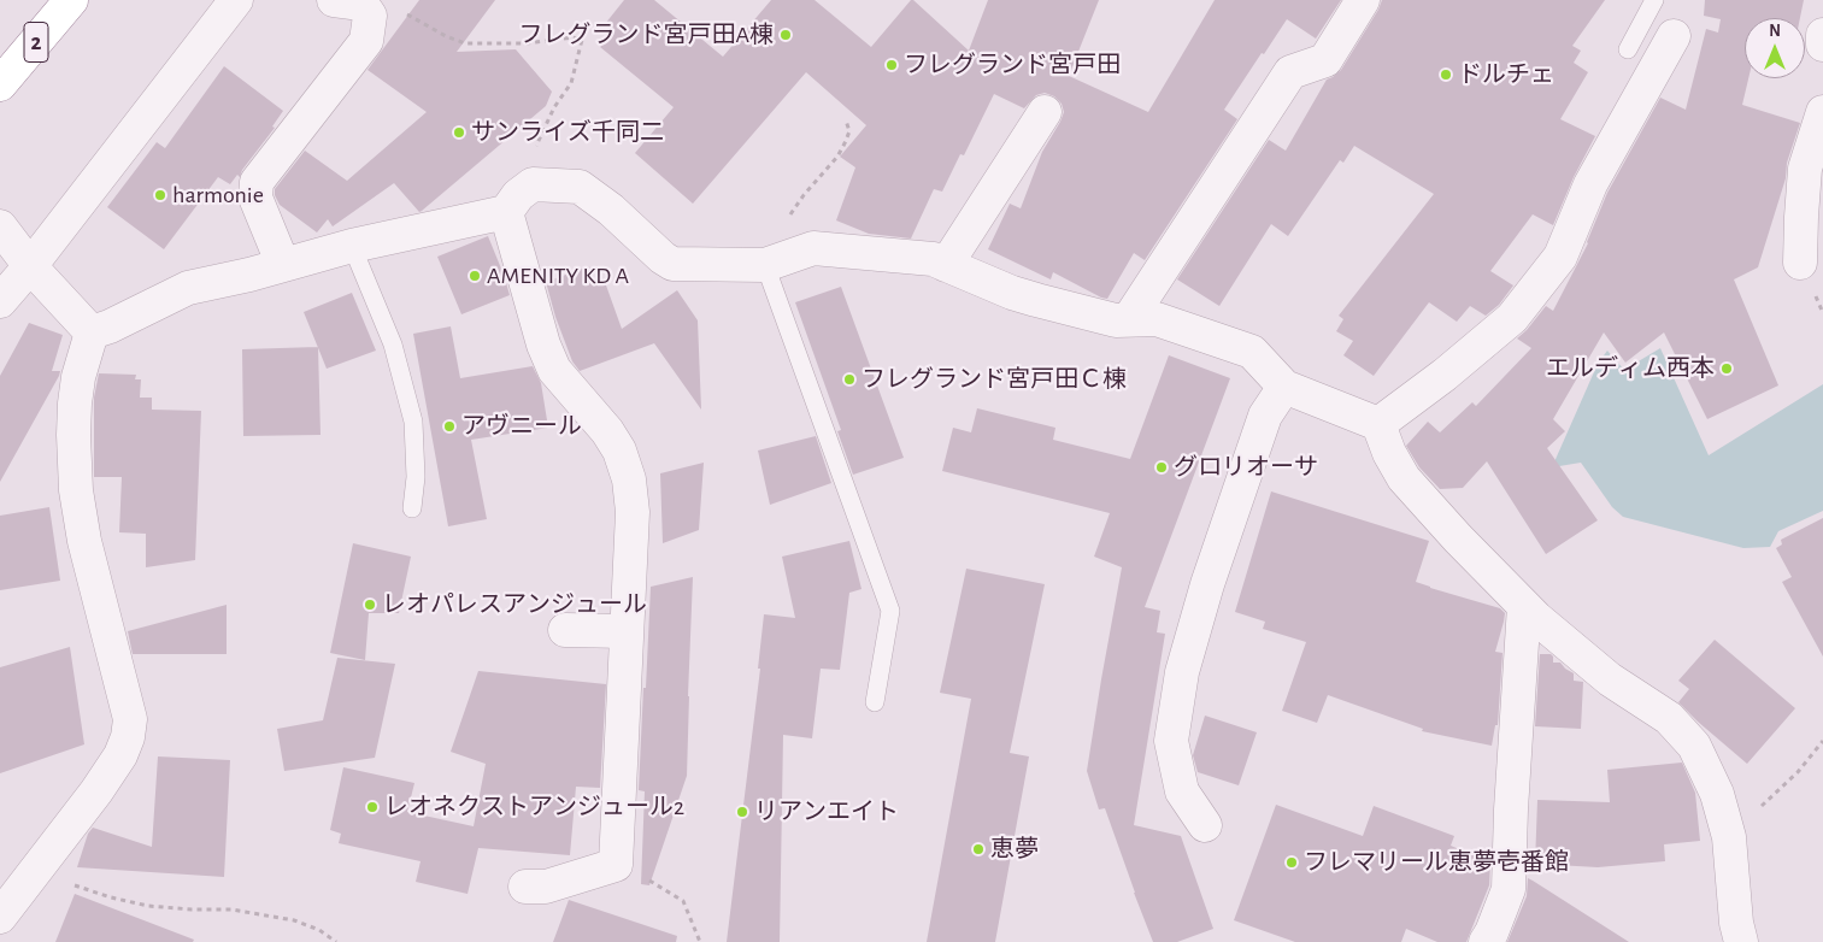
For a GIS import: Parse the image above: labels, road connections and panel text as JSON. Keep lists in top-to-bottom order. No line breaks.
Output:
{"streets":{"highway":["2"]},"places":["フレグランド宮戸田A棟","フレグランド宮戸田","ドルチェ","サンライズ千同二","harmonie","AMENITY KD A","エルディム西本","フレグランド宮戸田Ｃ棟","アヴニール","グロリオーサ","レオパレスアンジュール","レオネクストアンジュール2","リアンエイト","恵夢","フレマリール恵夢壱番館"],"north":"top"}
